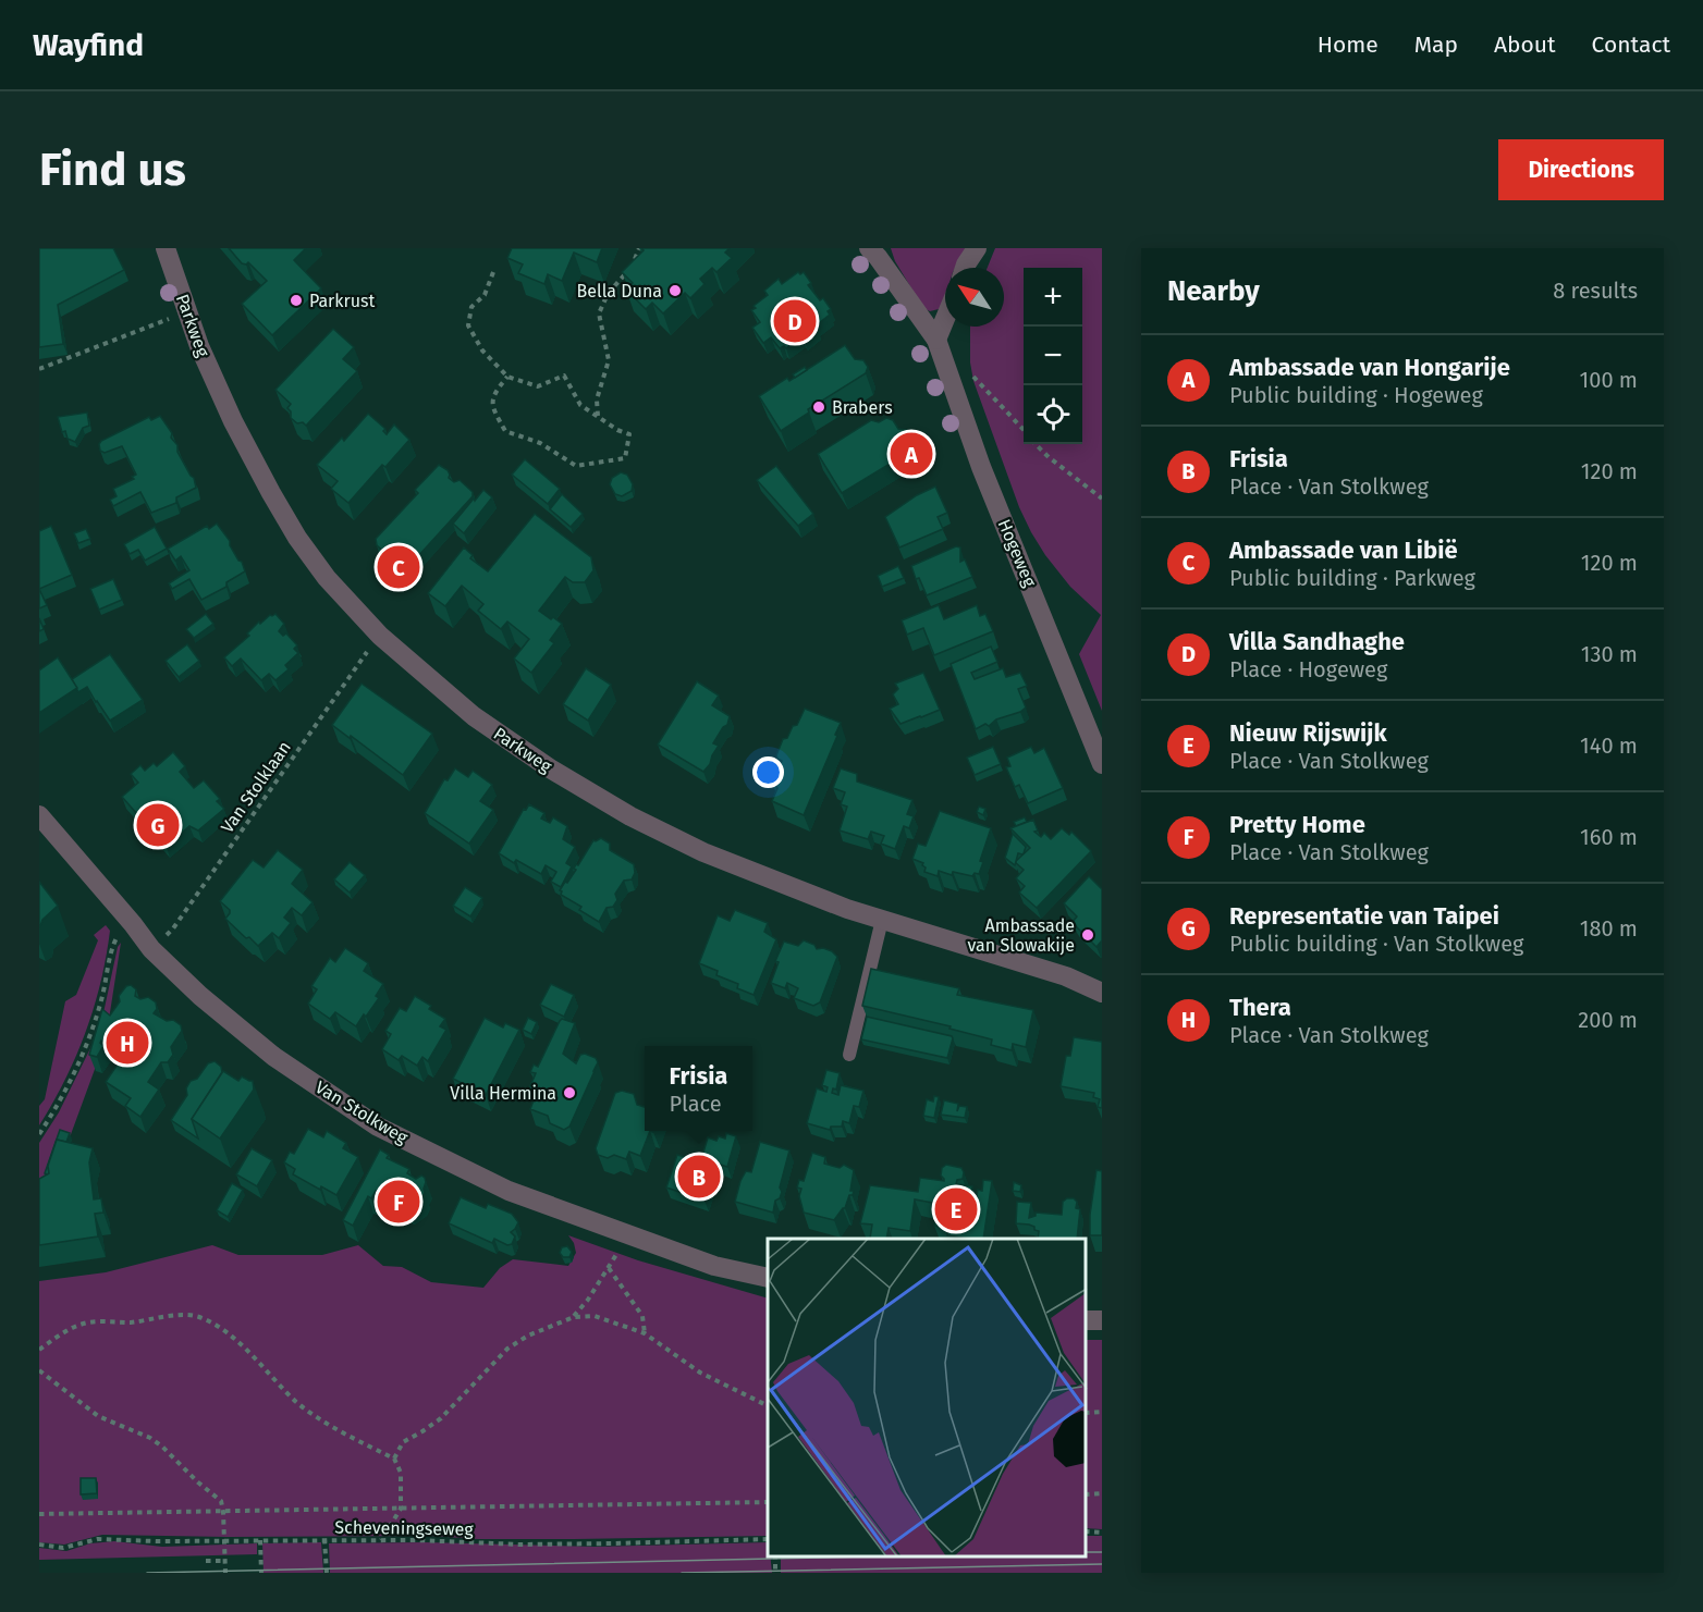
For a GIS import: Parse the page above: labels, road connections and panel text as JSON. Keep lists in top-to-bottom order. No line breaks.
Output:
{"streets":{"street":["Parkweg","Hogeweg","Van Stolkweg"],"path":["Van Stolklaan","Scheveningseweg"]},"crossings":[["Parkweg","Van Stolklaan"],["Van Stolklaan","Van Stolkweg"]],"places":["Bella Duna","Parkrust","Brabers","Ambassade van Slowakije","Villa Hermina"],"north":"top left","page":{"header":"Wayfind","nav":["Home","Map","About","Contact"],"buttons":"Directions","title":"Find us","heading":["Nearby","8 results"],"map_buttons":["+","−"],"pins":["D","A","C","G","H","B","F","E"],"list":[{"mark":"A","name":"Ambassade van Hongarije","note":"Public building · Hogeweg","value":"100 m"},{"mark":"B","name":"Frisia","note":"Place · Van Stolkweg","value":"120 m"},{"mark":"C","name":"Ambassade van Libië","note":"Public building · Parkweg","value":"120 m"},{"mark":"D","name":"Villa Sandhaghe","note":"Place · Hogeweg","value":"130 m"},{"mark":"E","name":"Nieuw Rijswijk","note":"Place · Van Stolkweg","value":"140 m"},{"mark":"F","name":"Pretty Home","note":"Place · Van Stolkweg","value":"160 m"},{"mark":"G","name":"Representatie van Taipei","note":"Public building · Van Stolkweg","value":"180 m"},{"mark":"H","name":"Thera","note":"Place · Van Stolkweg","value":"200 m"}],"popup":["Frisia","Place"]}}
